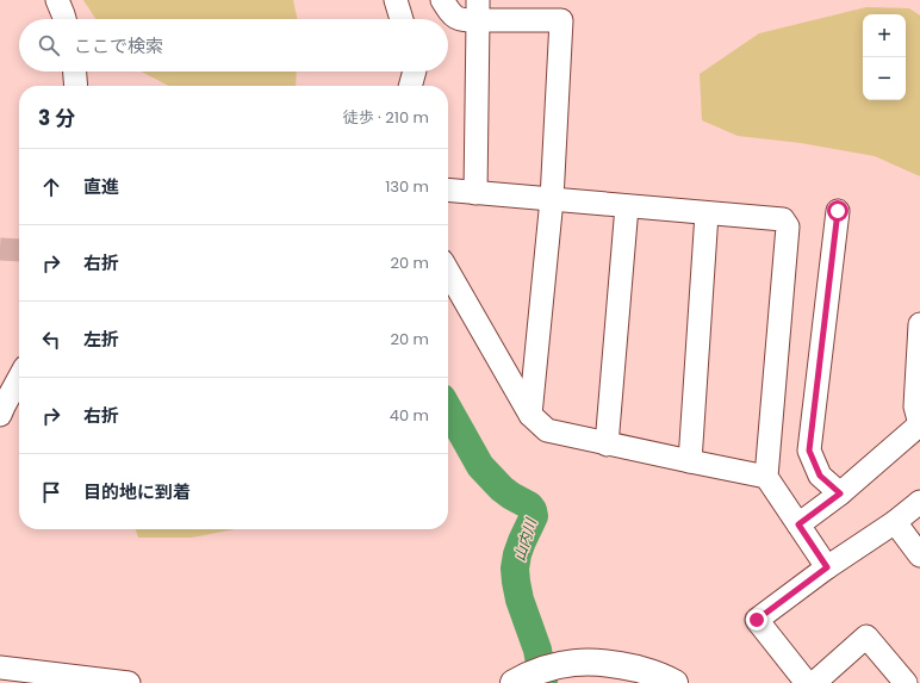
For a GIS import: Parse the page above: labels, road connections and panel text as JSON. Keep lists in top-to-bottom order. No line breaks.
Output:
{"water":["山内川"],"page":{"map_buttons":["+","−"],"search":"ここで検索","heading":["3 分","徒歩 · 210 m"],"list":[["直進","130 m"],["右折","20 m"],["左折","20 m"],["右折","40 m"],"目的地に到着"]}}
